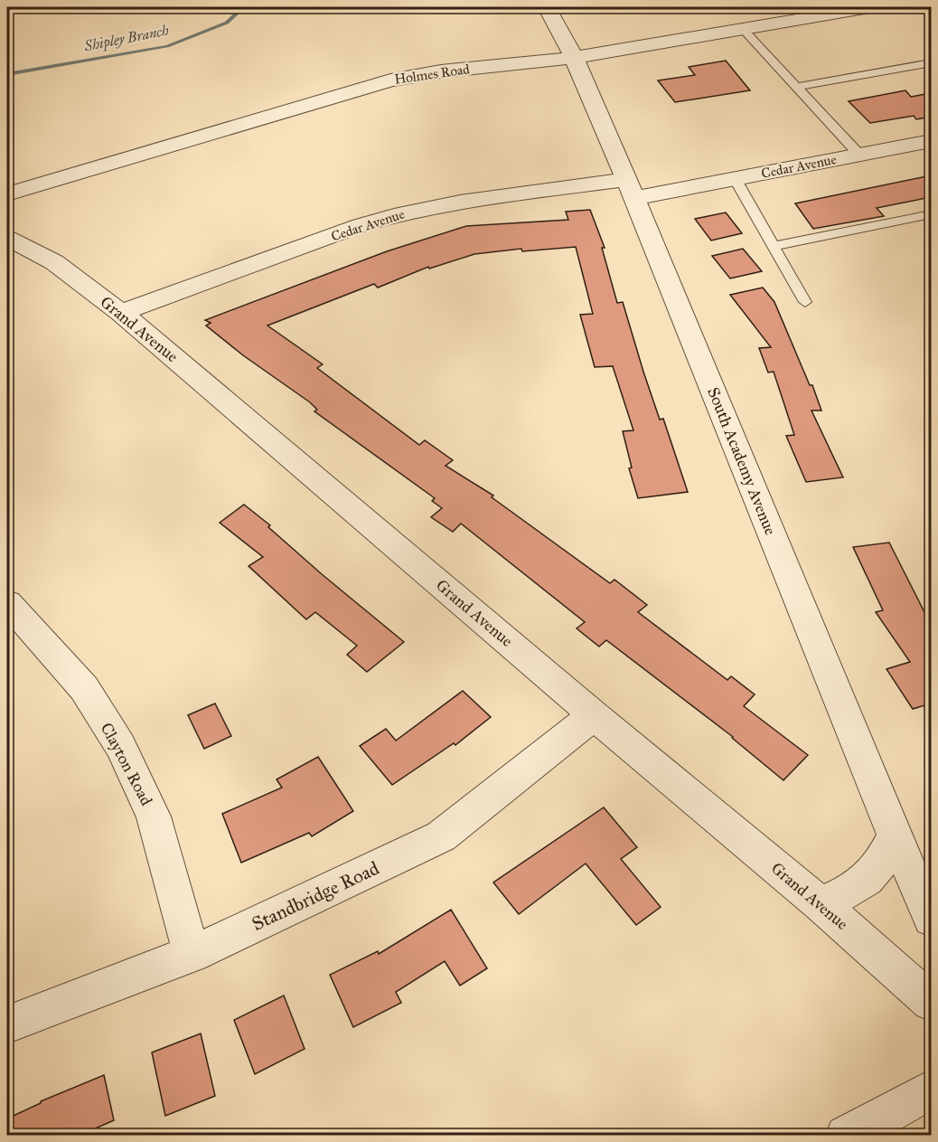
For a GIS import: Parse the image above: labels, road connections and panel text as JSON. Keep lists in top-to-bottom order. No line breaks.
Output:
{"streets":{"street":["Holmes Road","Cedar Avenue","Grand Avenue","South Academy Avenue","Clayton Road","Standbridge Road"]},"crossings":[["Holmes Road","South Academy Avenue"],["Cedar Avenue","Grand Avenue"],["Cedar Avenue","South Academy Avenue"],["Grand Avenue","Standbridge Road"],["Clayton Road","Standbridge Road"]],"water":["Shipley Branch"]}
